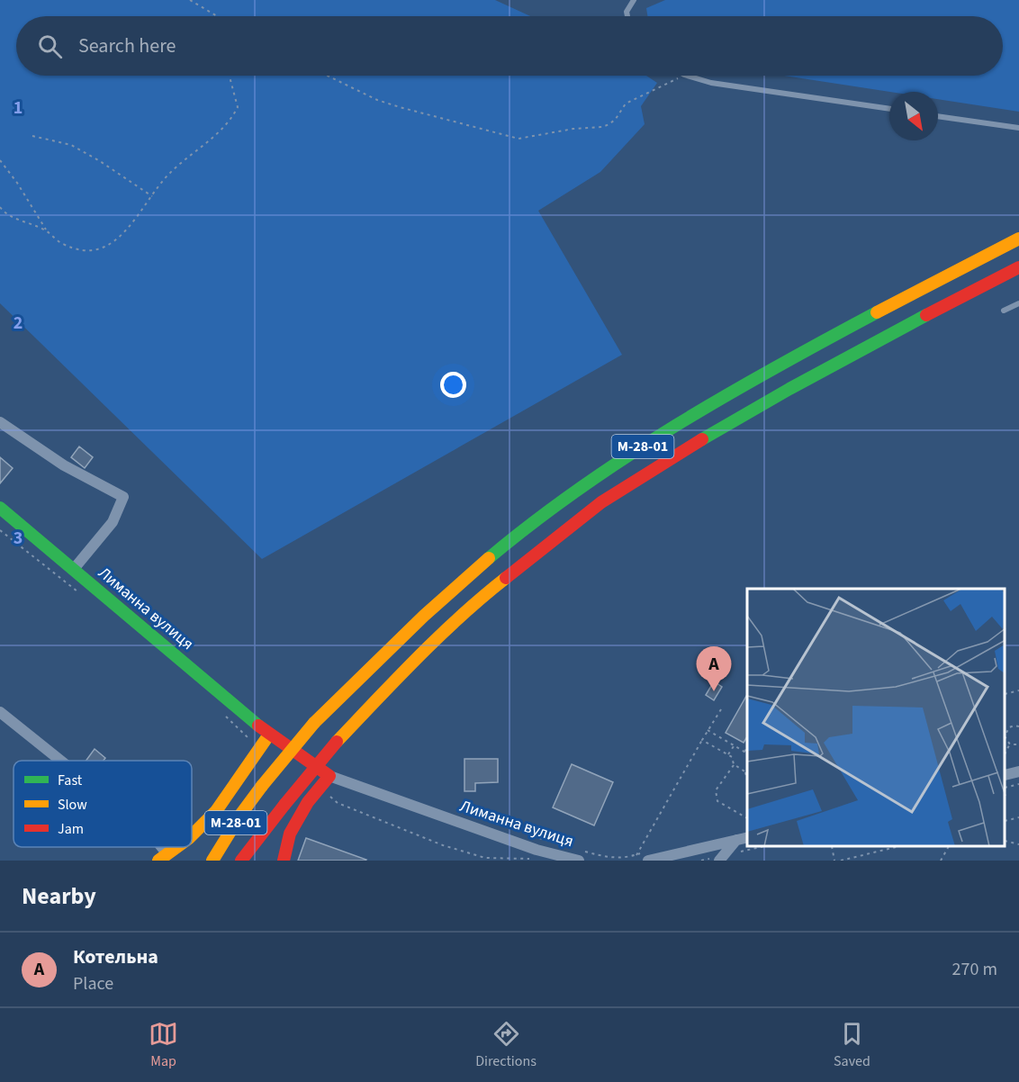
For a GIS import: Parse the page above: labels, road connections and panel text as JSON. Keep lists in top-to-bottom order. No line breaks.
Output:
{"streets":{"main road":["М-28-01","Лиманна вулиця"]},"legend":["Fast","Slow","Jam"],"north":"bottom right","page":{"search":"Search here","pins":"A","heading":"Nearby","list":[{"mark":"A","name":"Котельна","note":"Place","value":"270 m"}],"nav":["Map","Directions","Saved"]},"grid":{"rows":["1","2","3"]}}
